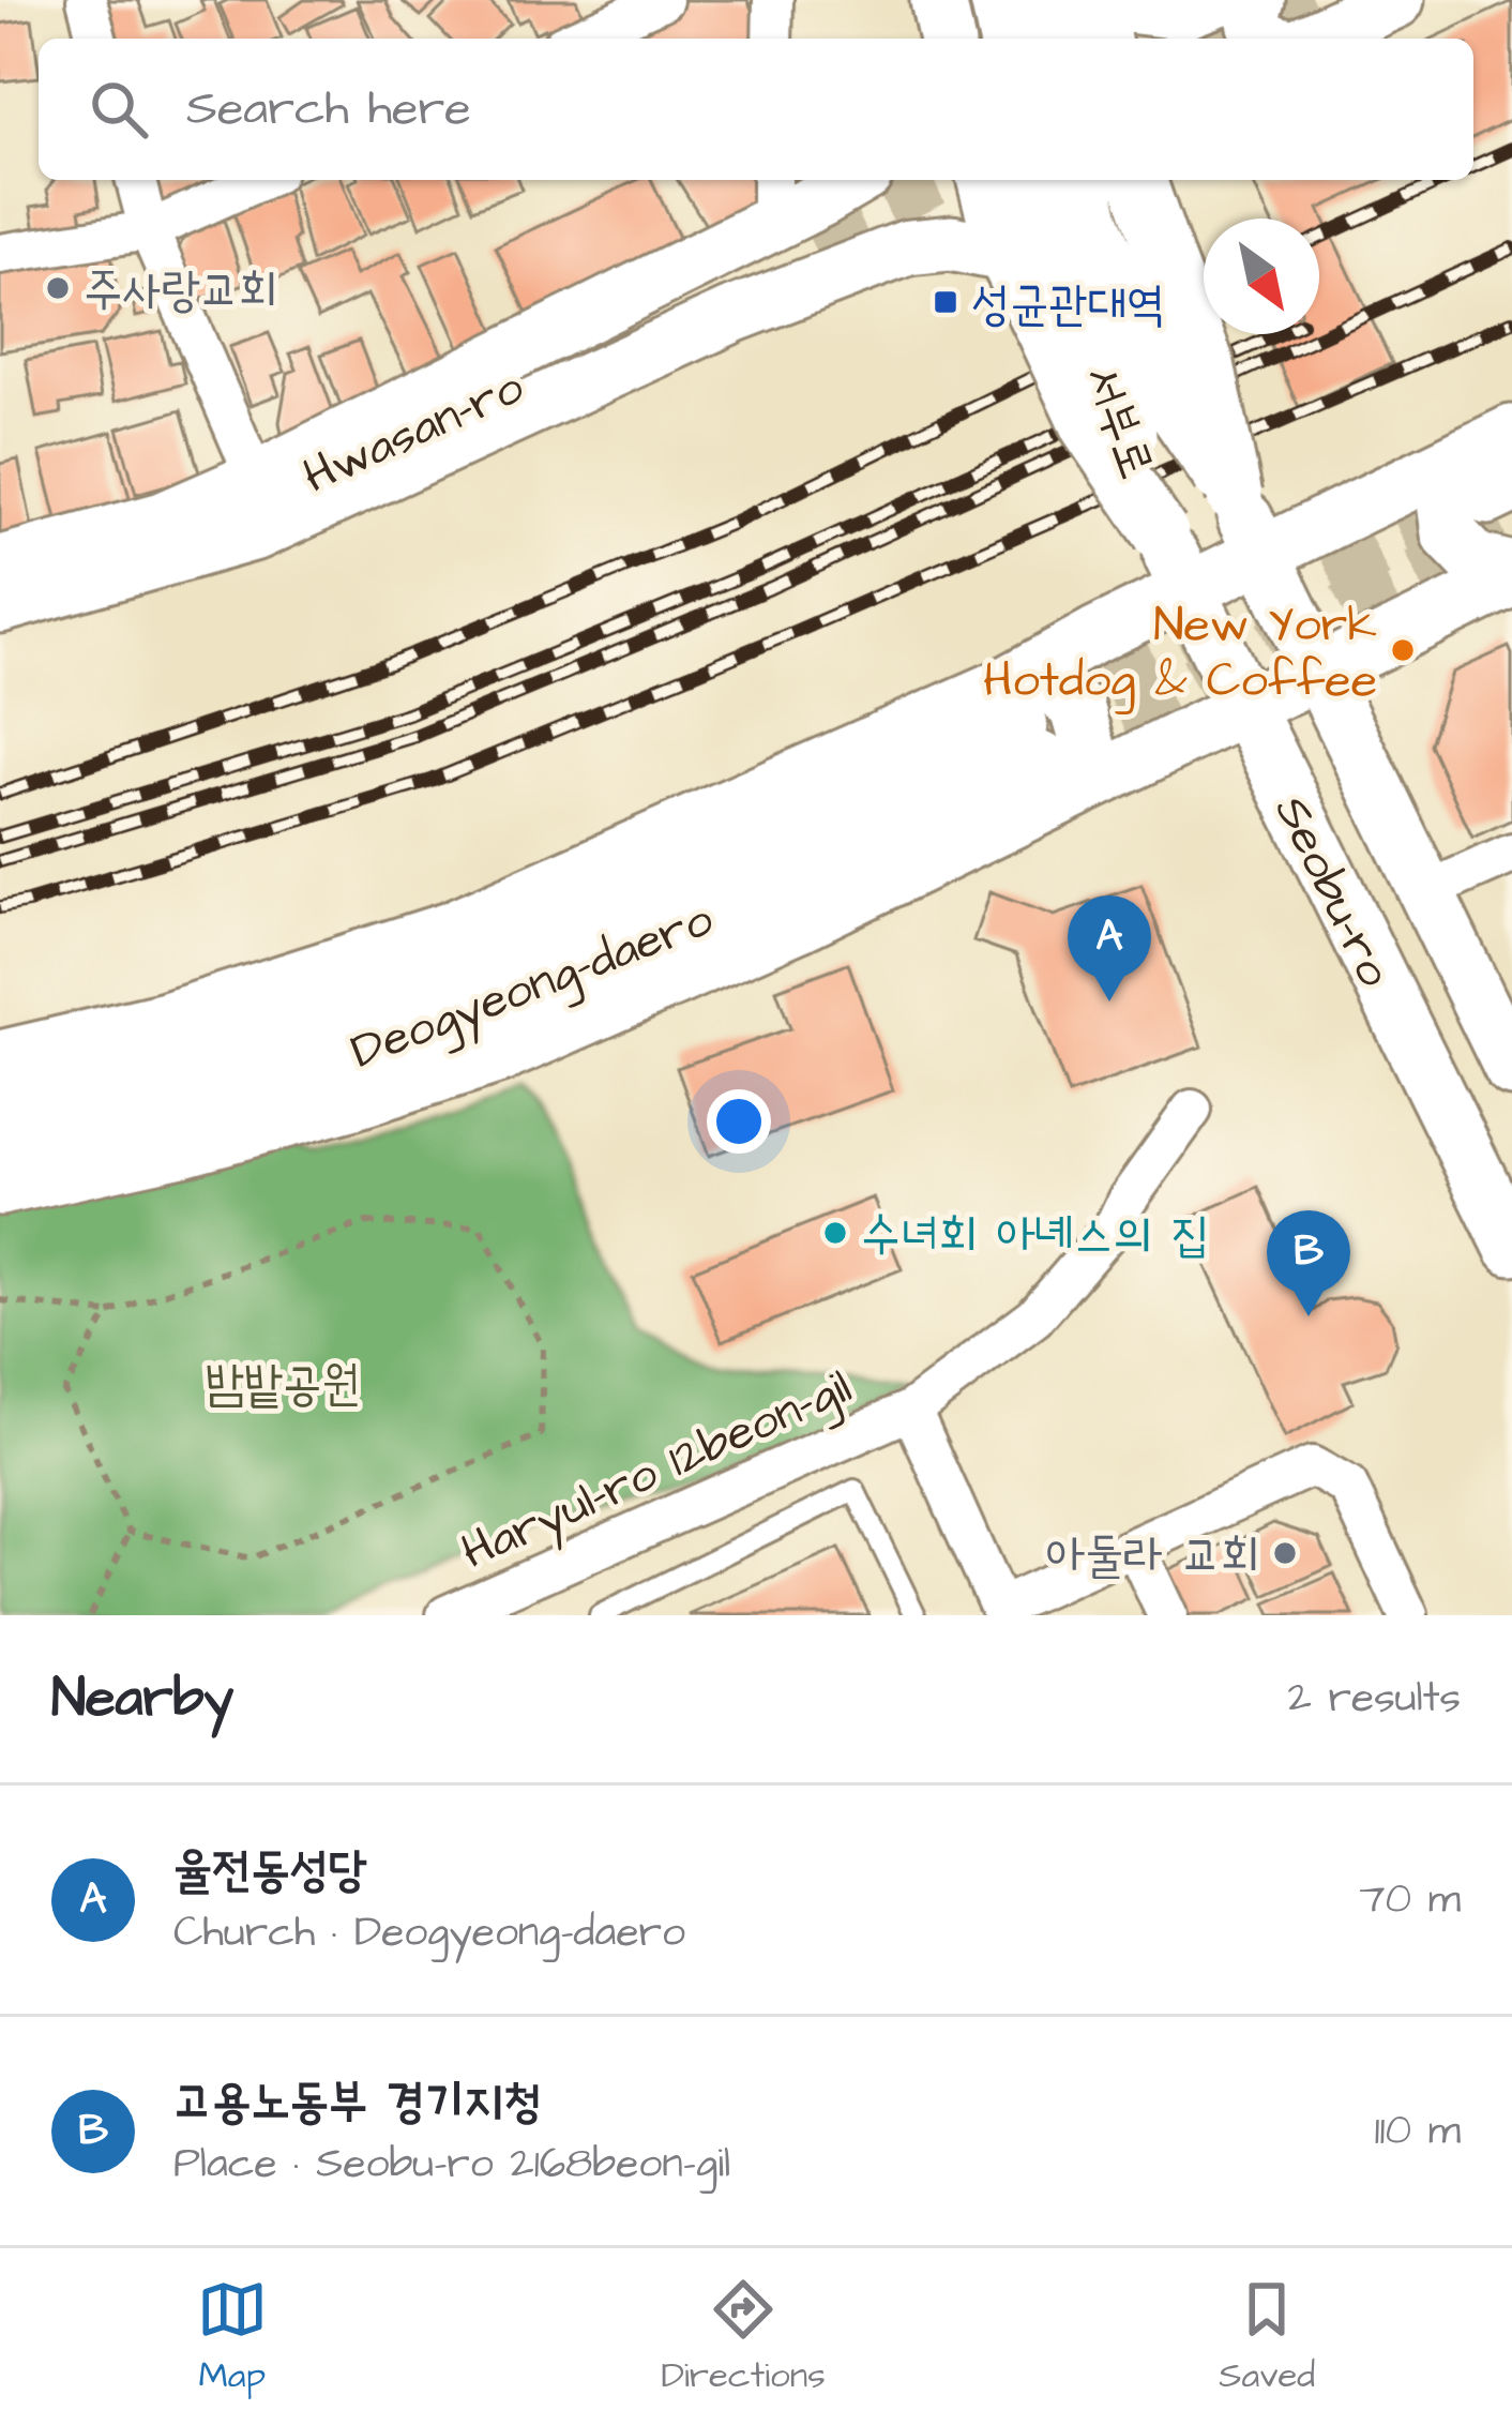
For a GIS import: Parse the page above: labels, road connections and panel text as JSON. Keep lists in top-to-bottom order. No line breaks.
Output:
{"streets":{"main road":["서부로","Hwasan-ro","Seobu-ro","Deogyeong-daero"],"street":["Haryul-ro 12beon-gil"]},"crossings":[["서부로","Seobu-ro"]],"parks":["밤밭공원"],"places":{"other":["주사랑교회","New York Hotdog & Coffee","수녀회 아녜스의 집","아둘라 교회"],"transit":["성균관대역"]},"north":"bottom right","page":{"search":"Search here","pins":["A","B"],"heading":["Nearby","2 results"],"list":[{"mark":"A","name":"율전동성당","note":"Church · Deogyeong-daero","value":"70 m"},{"mark":"B","name":"고용노동부 경기지청","note":"Place · Seobu-ro 2168beon-gil","value":"110 m"}],"nav":["Map","Directions","Saved"]}}
